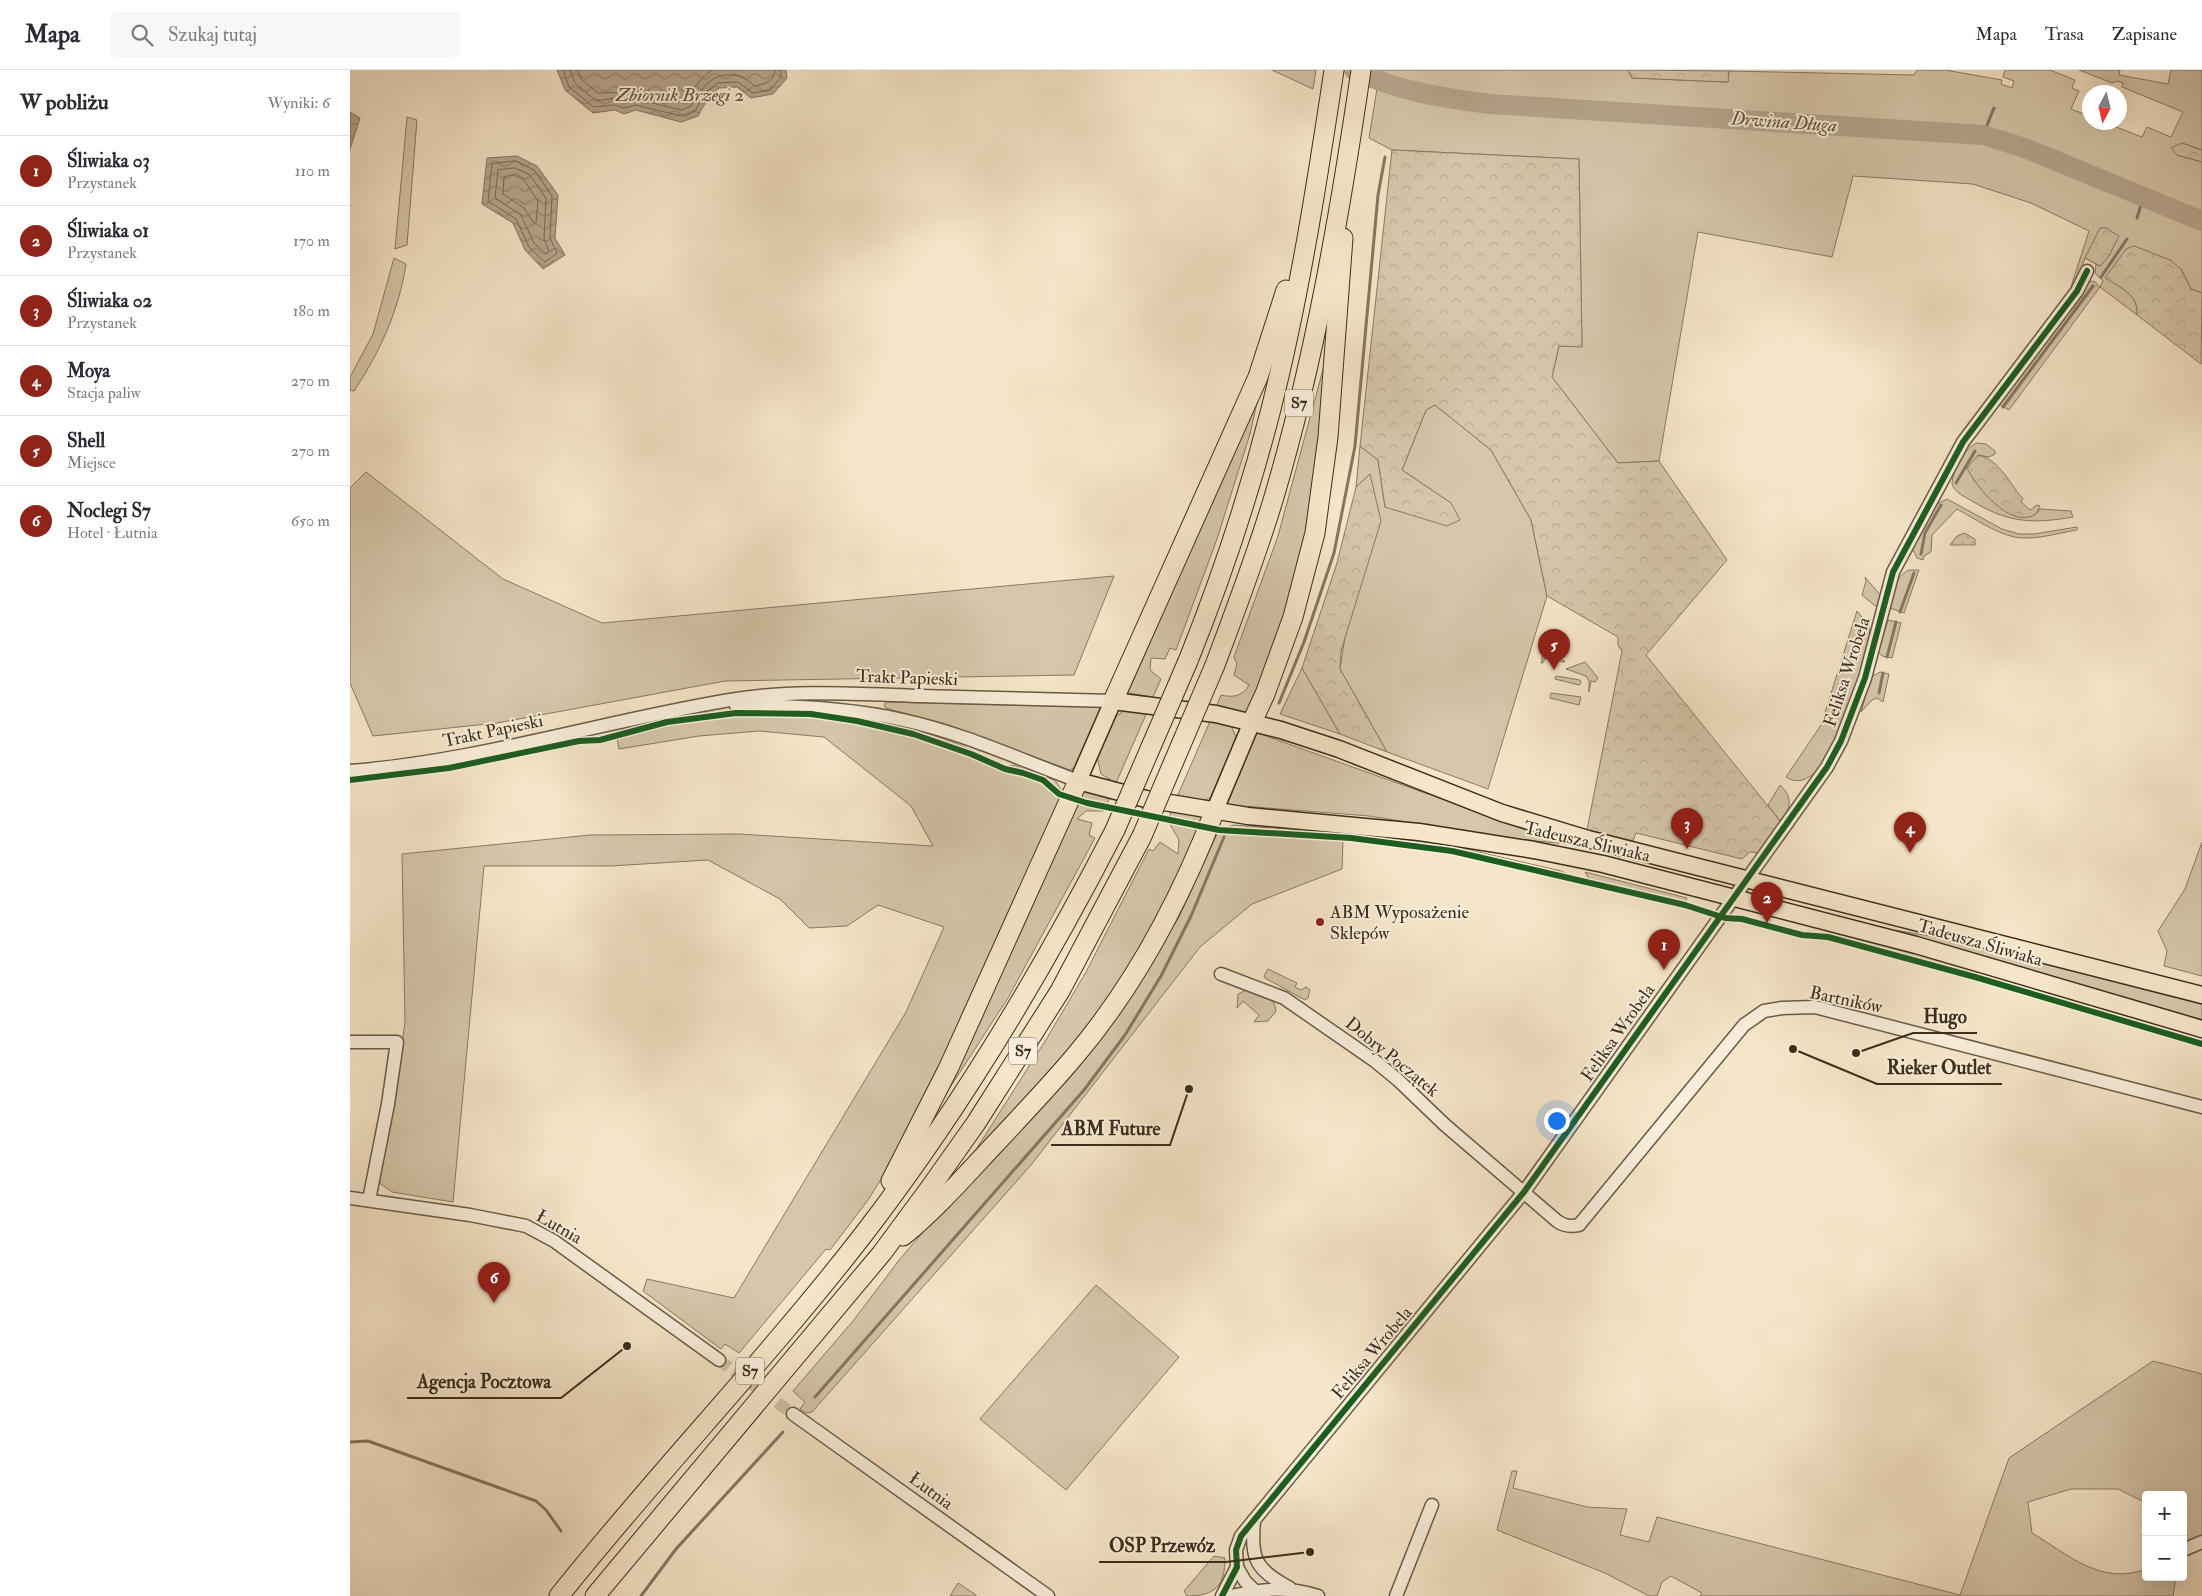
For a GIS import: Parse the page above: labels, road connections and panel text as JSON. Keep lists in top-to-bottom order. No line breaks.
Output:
{"streets":{"highway":["S7"],"main road":["Tadeusza Śliwiaka"],"street":["Feliksa Wrobela","Trakt Papieski","Bartników","Dobry Początek","Łutnia"]},"crossings":[["Feliksa Wrobela","Tadeusza Śliwiaka"],["Feliksa Wrobela","Bartników"],["Feliksa Wrobela","Dobry Początek"],["Trakt Papieski","Tadeusza Śliwiaka"],["Bartników","Dobry Początek"]],"water":["Zbiornik Brzegi 2","Drwina Długa"],"places":["ABM Wyposażenie Sklepów","Rieker Outlet","Hugo","ABM Future","Agencja Pocztowa","OSP Przewóz"],"north":"bottom","page":{"header":"Mapa","search":"Szukaj tutaj","nav":["Mapa","Trasa","Zapisane"],"heading":["W pobliżu","Wyniki: 6"],"list":[{"mark":"1","name":"Śliwiaka 03","note":"Przystanek","value":"110 m"},{"mark":"2","name":"Śliwiaka 01","note":"Przystanek","value":"170 m"},{"mark":"3","name":"Śliwiaka 02","note":"Przystanek","value":"180 m"},{"mark":"4","name":"Moya","note":"Stacja paliw","value":"270 m"},{"mark":"5","name":"Shell","note":"Miejsce","value":"270 m"},{"mark":"6","name":"Noclegi S7","note":"Hotel · Łutnia","value":"650 m"}],"pins":["5","3","4","2","1","6"],"map_buttons":["+","−"]}}
